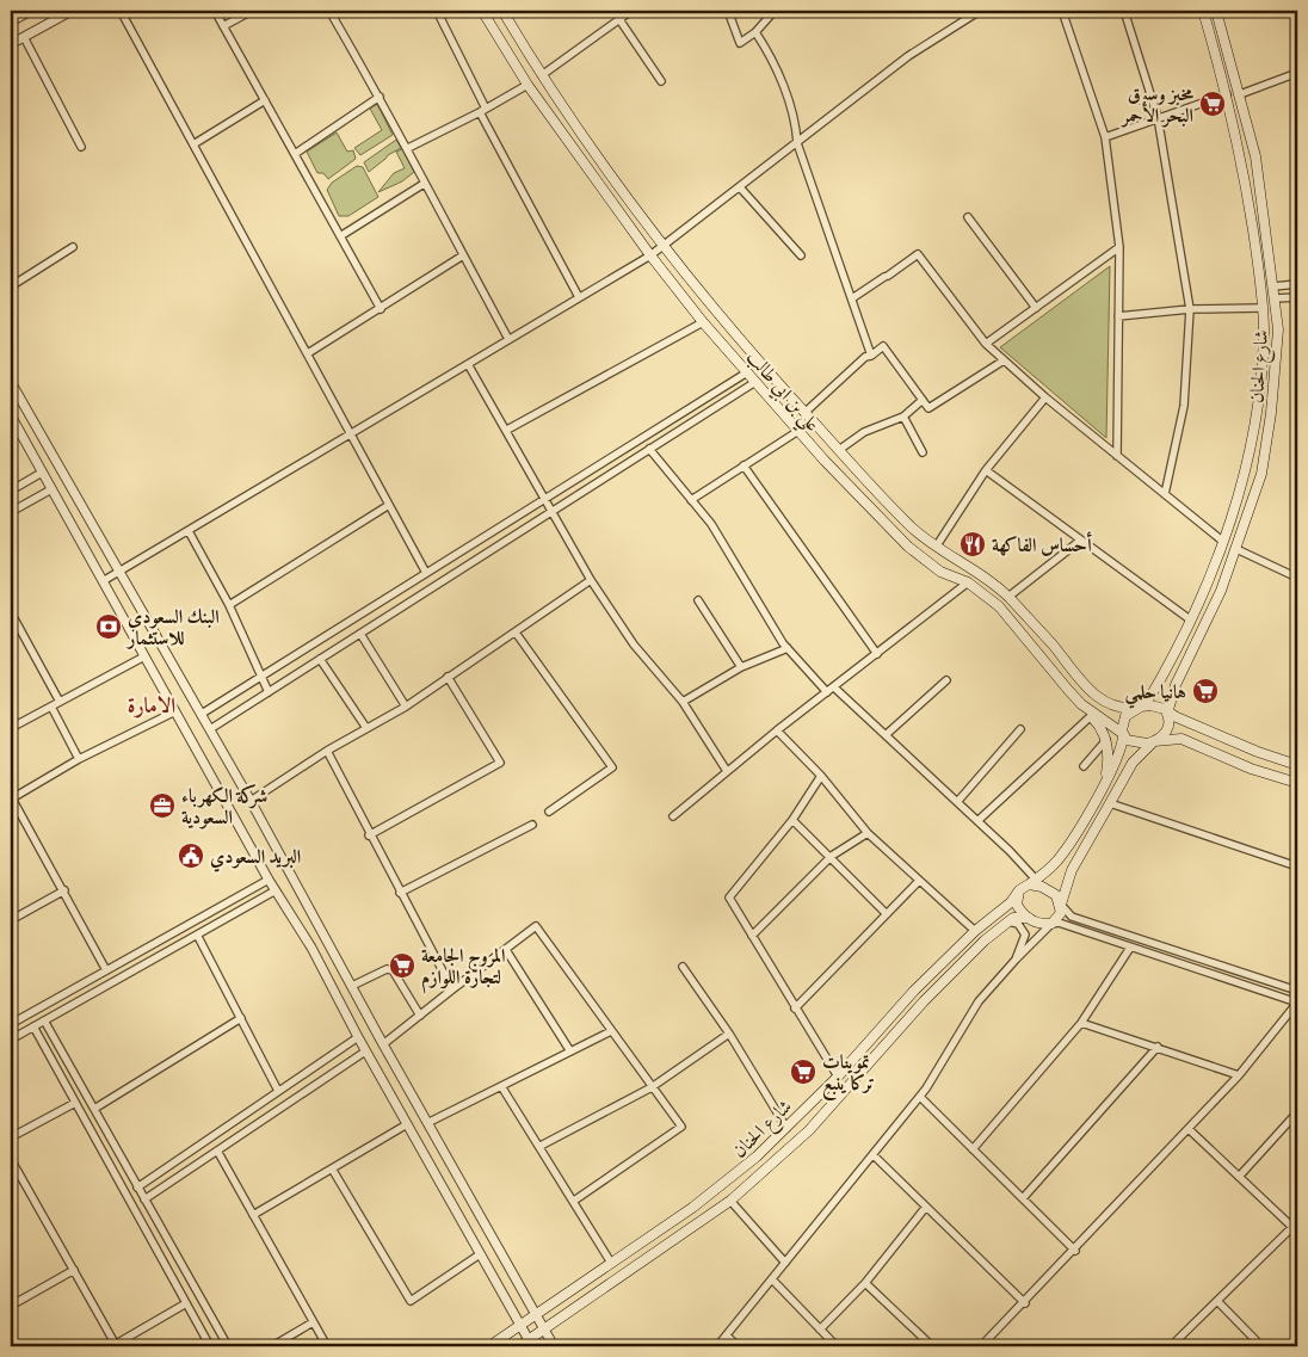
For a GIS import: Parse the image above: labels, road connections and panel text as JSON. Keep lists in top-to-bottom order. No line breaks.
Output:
{"streets":{"main road":["شارع الحنان","علي بن ابي طالب"]},"crossings":[["شارع الحنان","علي بن ابي طالب"]],"districts":["الامارة"],"places":{"supermarket":["مخبز وسوق البحر الأحمر","هانيا حلمي","المروج الجامعة لتجارة اللوازم","تموينات تركا ينبع"],"restaurant":["أحساس الفاكهة"],"bank":["البنك السعودي للاستثمار"],"office":["شركة الكهرباء السعودية"],"public building":["البريد السعودي"]}}
